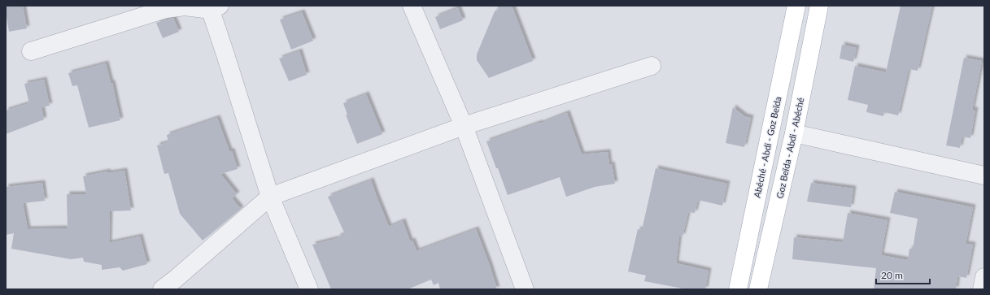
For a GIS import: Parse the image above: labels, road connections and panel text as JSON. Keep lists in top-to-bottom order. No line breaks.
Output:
{"streets":{"main road":["Abéché - Abdi - Goz Beïda","Goz Beïda - Abdi - Abéché"]},"scale_bar":"20 m"}
